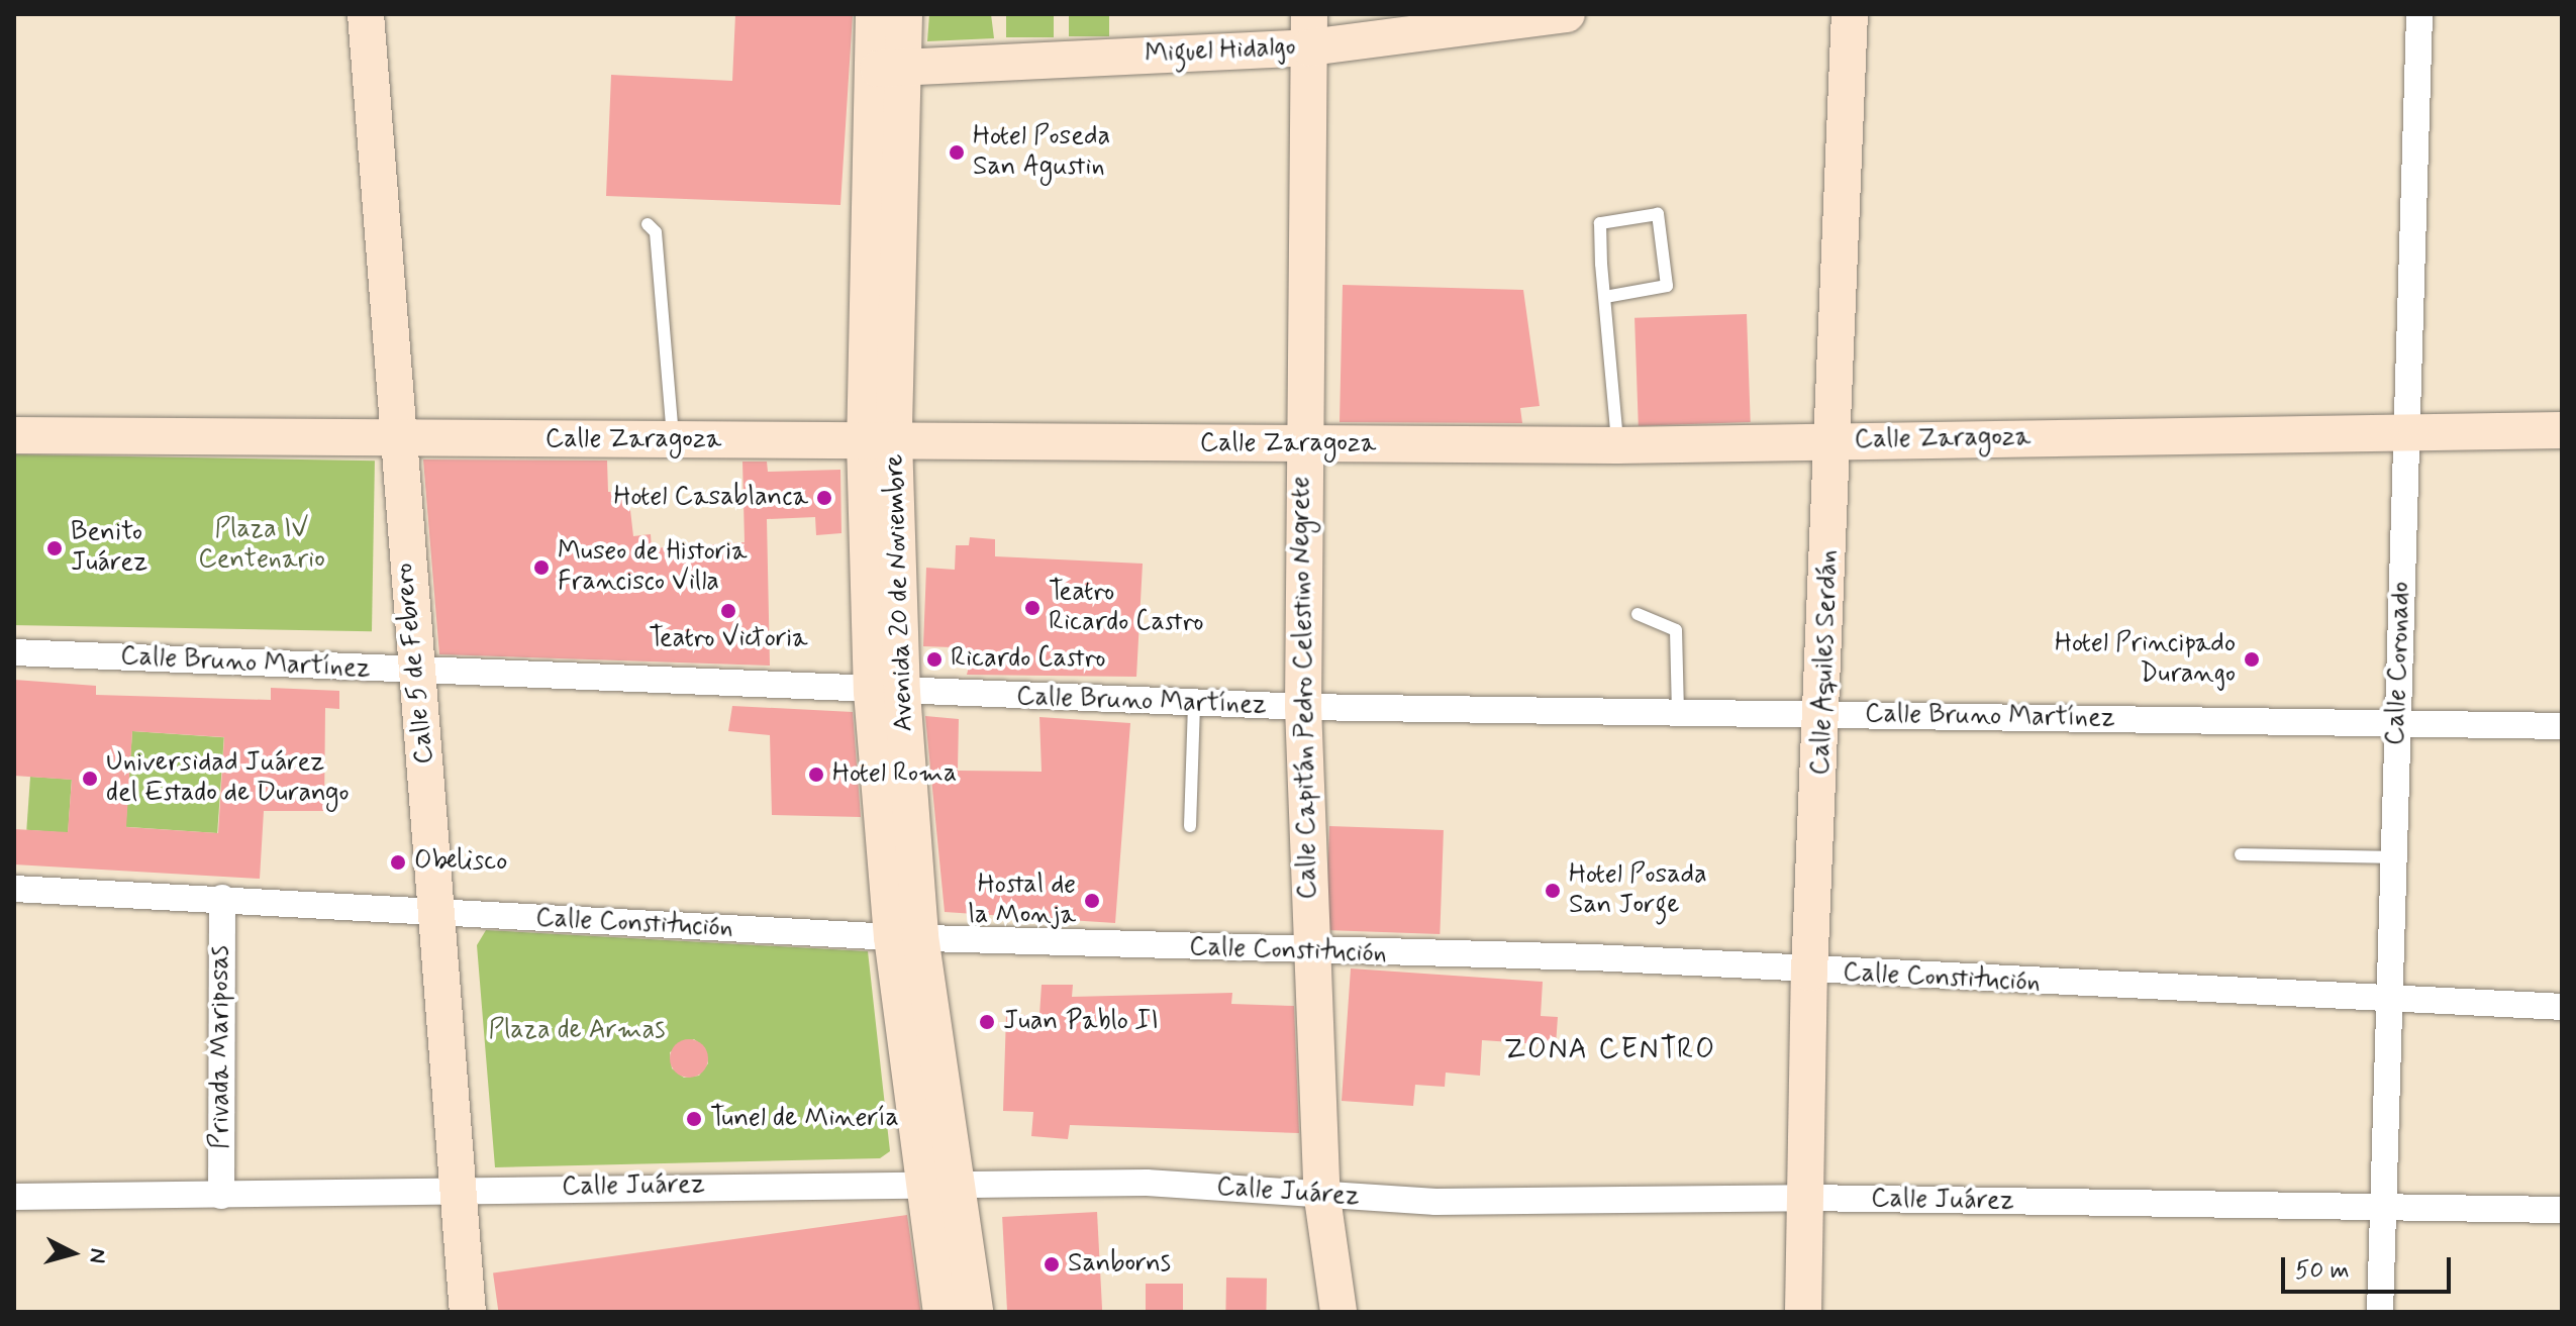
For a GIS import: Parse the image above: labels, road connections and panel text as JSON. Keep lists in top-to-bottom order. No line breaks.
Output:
{"streets":{"street":["Miguel Hidalgo","Calle Zaragoza","Avenida 20 de Noviembre","Calle Aquiles Serdán","Calle Bruno Martínez","Calle 5 de Febrero","Calle Coronado","Calle Capitán Pedro Celestino Negrete","Calle Constitución","Privada Mariposas","Calle Juárez"]},"crossings":[["Miguel Hidalgo","Avenida 20 de Noviembre"],["Miguel Hidalgo","Calle Capitán Pedro Celestino Negrete"],["Calle Zaragoza","Avenida 20 de Noviembre"],["Calle Zaragoza","Calle Aquiles Serdán"],["Calle Zaragoza","Calle 5 de Febrero"],["Calle Zaragoza","Calle Coronado"],["Calle Zaragoza","Calle Capitán Pedro Celestino Negrete"],["Avenida 20 de Noviembre","Calle Bruno Martínez"],["Avenida 20 de Noviembre","Calle Constitución"],["Avenida 20 de Noviembre","Calle Juárez"],["Calle Aquiles Serdán","Calle Bruno Martínez"],["Calle Aquiles Serdán","Calle Constitución"],["Calle Aquiles Serdán","Calle Juárez"],["Calle Bruno Martínez","Calle 5 de Febrero"],["Calle Bruno Martínez","Calle Coronado"],["Calle Bruno Martínez","Calle Capitán Pedro Celestino Negrete"],["Calle 5 de Febrero","Calle Constitución"],["Calle 5 de Febrero","Calle Juárez"],["Calle Coronado","Calle Constitución"],["Calle Coronado","Calle Juárez"],["Calle Capitán Pedro Celestino Negrete","Calle Constitución"],["Calle Capitán Pedro Celestino Negrete","Calle Juárez"],["Calle Constitución","Privada Mariposas"],["Privada Mariposas","Calle Juárez"]],"districts":["ZONA CENTRO"],"parks":["Plaza IV Centenario","Plaza de Armas"],"places":["Hotel Poseda San Agustin","Hotel Casablanca","Benito Juárez","Museo de Historia Francisco Villa","Teatro Ricardo Castro","Teatro Victoria","Ricardo Castro","Hotel Principado Durango","Hotel Roma","Universidad Juárez del Estado de Durango","Obelisco","Hotel Posada San Jorge","Hostal de la Monja","Juan Pablo II","Tunel de Minería","Sanborns"],"scale_bar":"50 m","north":"right"}
